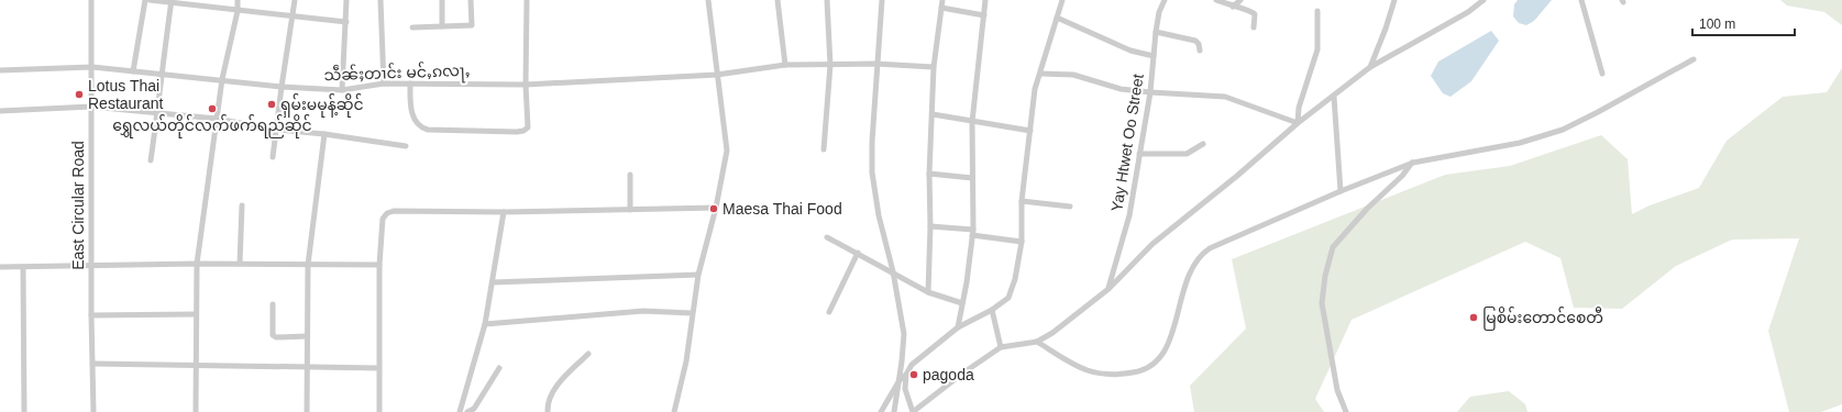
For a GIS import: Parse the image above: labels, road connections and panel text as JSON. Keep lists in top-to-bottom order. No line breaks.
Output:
{"streets":{"street":["သဵၼ်ႈတၢင်း မင်ႇၵလႃႇ","Yay Htwet Oo Street","East Circular Road"]},"crossings":[["သဵၼ်ႈတၢင်း မင်ႇၵလႃႇ","East Circular Road"]],"places":["Lotus Thai Restaurant","ရှမ်းမမုန့်ဆိုင်","ရွှေလယ်တိုင်လက်ဖက်ရည်ဆိုင်","Maesa Thai Food","မြစိမ်းတောင်စေတီ","pagoda"],"scale_bar":"100 m"}
